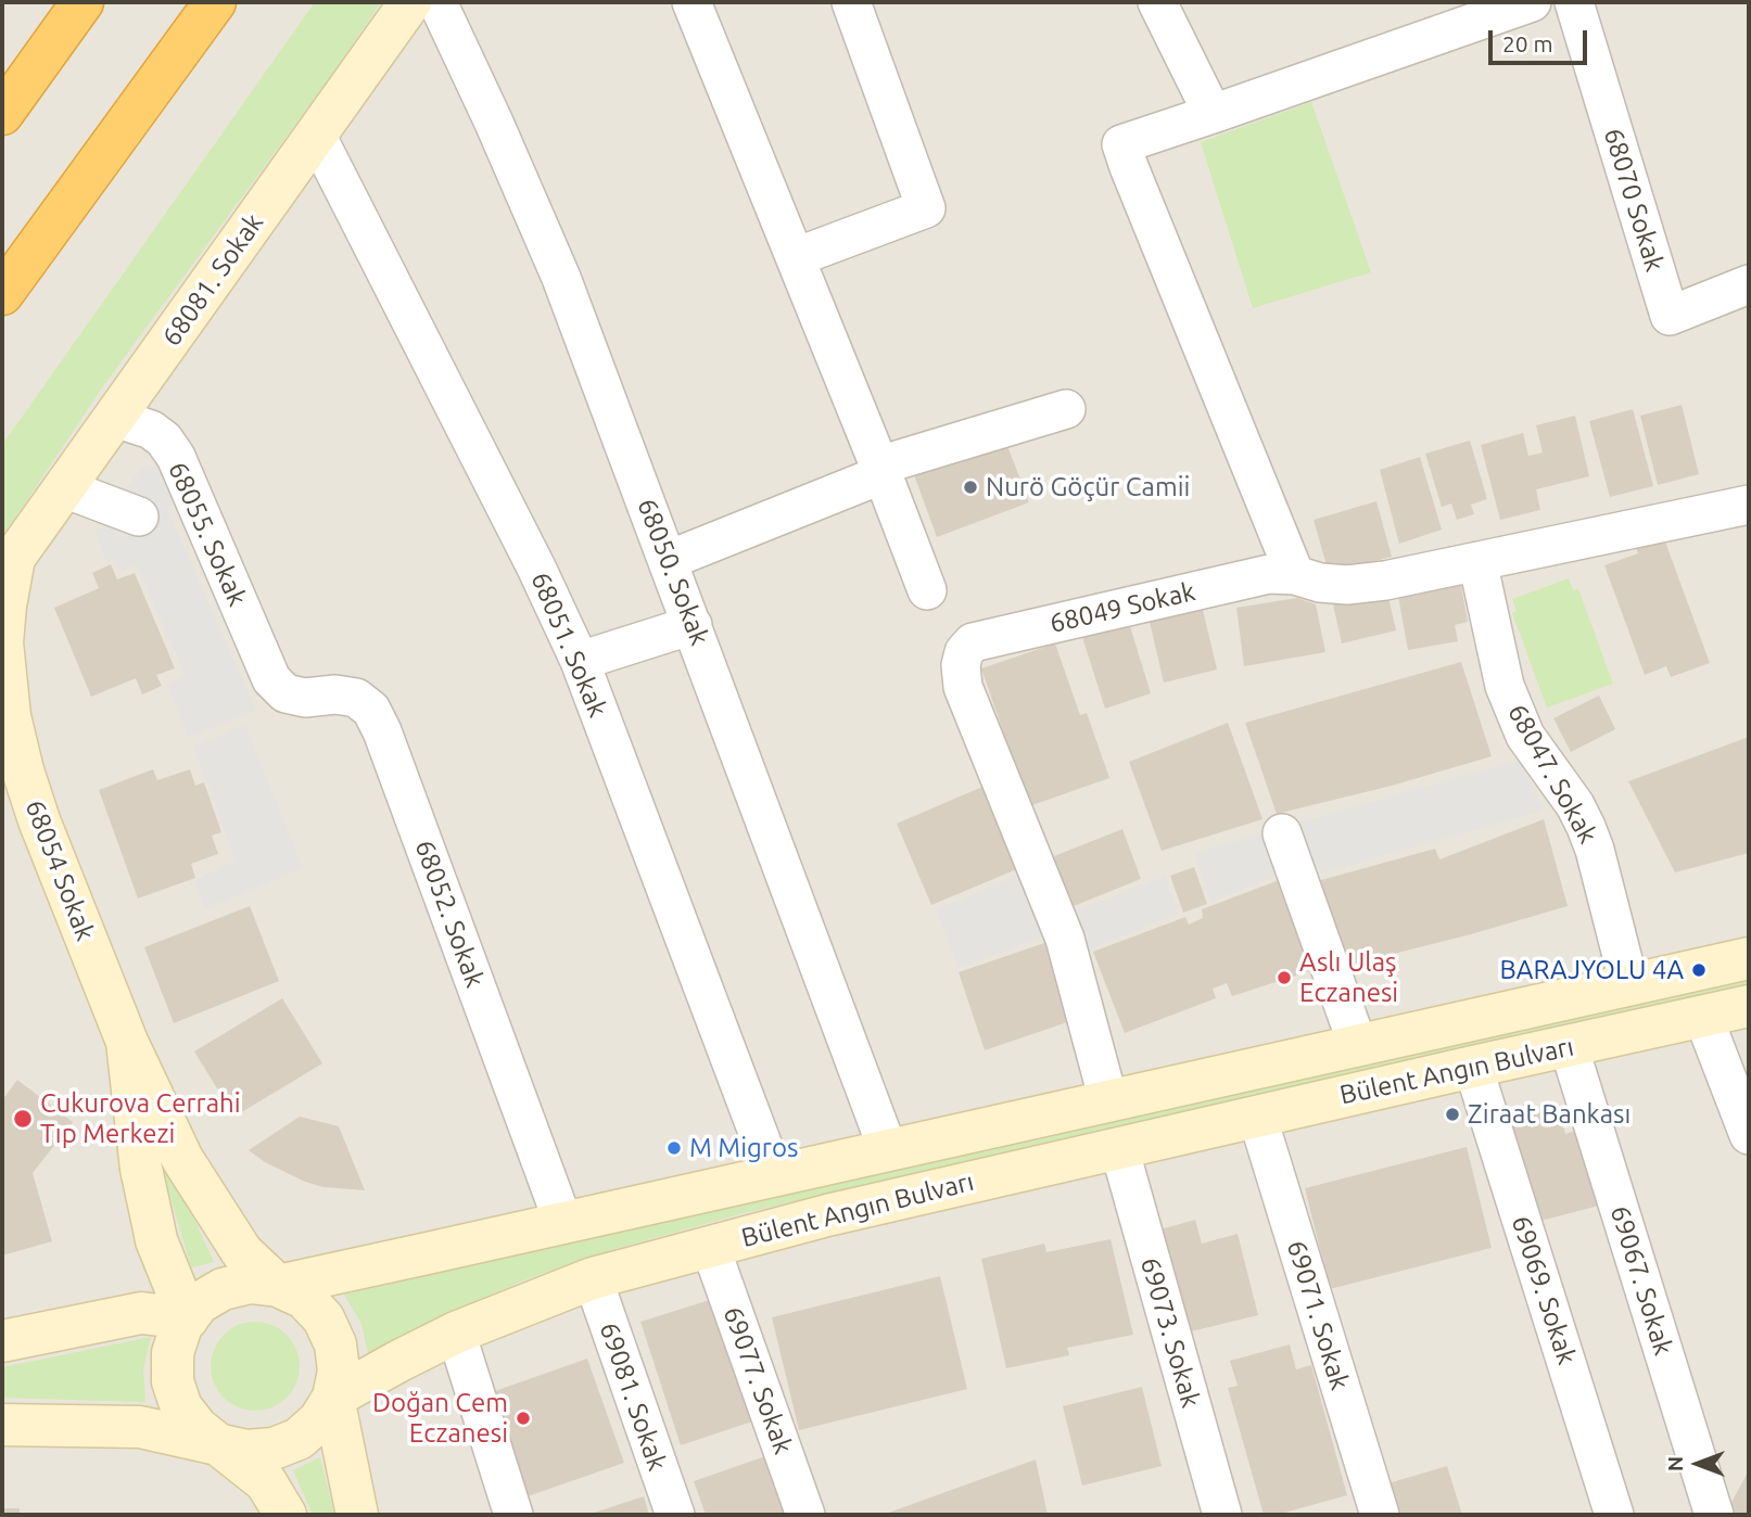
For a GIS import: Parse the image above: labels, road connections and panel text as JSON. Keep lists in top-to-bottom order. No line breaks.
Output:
{"streets":{"main road":["68081. Sokak","68054 Sokak","Bülent Angın Bulvarı"],"street":["68070 Sokak","68055. Sokak","68050. Sokak","68049 Sokak","68051. Sokak","68047. Sokak","68052. Sokak","69067. Sokak","69069. Sokak","69071. Sokak","69073. Sokak","69077. Sokak","69081. Sokak"]},"crossings":[["68081. Sokak","68055. Sokak"],["68081. Sokak","68051. Sokak"],["68081. Sokak","68054 Sokak"],["68055. Sokak","68052. Sokak"],["68050. Sokak","Bülent Angın Bulvarı"],["68049 Sokak","68047. Sokak"],["68049 Sokak","Bülent Angın Bulvarı"],["68051. Sokak","Bülent Angın Bulvarı"],["68047. Sokak","Bülent Angın Bulvarı"],["68052. Sokak","Bülent Angın Bulvarı"],["Bülent Angın Bulvarı","69067. Sokak"],["Bülent Angın Bulvarı","69069. Sokak"],["Bülent Angın Bulvarı","69071. Sokak"],["Bülent Angın Bulvarı","69073. Sokak"],["Bülent Angın Bulvarı","69077. Sokak"],["Bülent Angın Bulvarı","69081. Sokak"]],"places":["Nurö Göçür Camii","BARAJYOLU 4A","Aslı Ulaş Eczanesi","Ziraat Bankası","Cukurova Cerrahi Tıp Merkezi","M Migros","Doğan Cem Eczanesi"],"scale_bar":"20 m","north":"left"}
